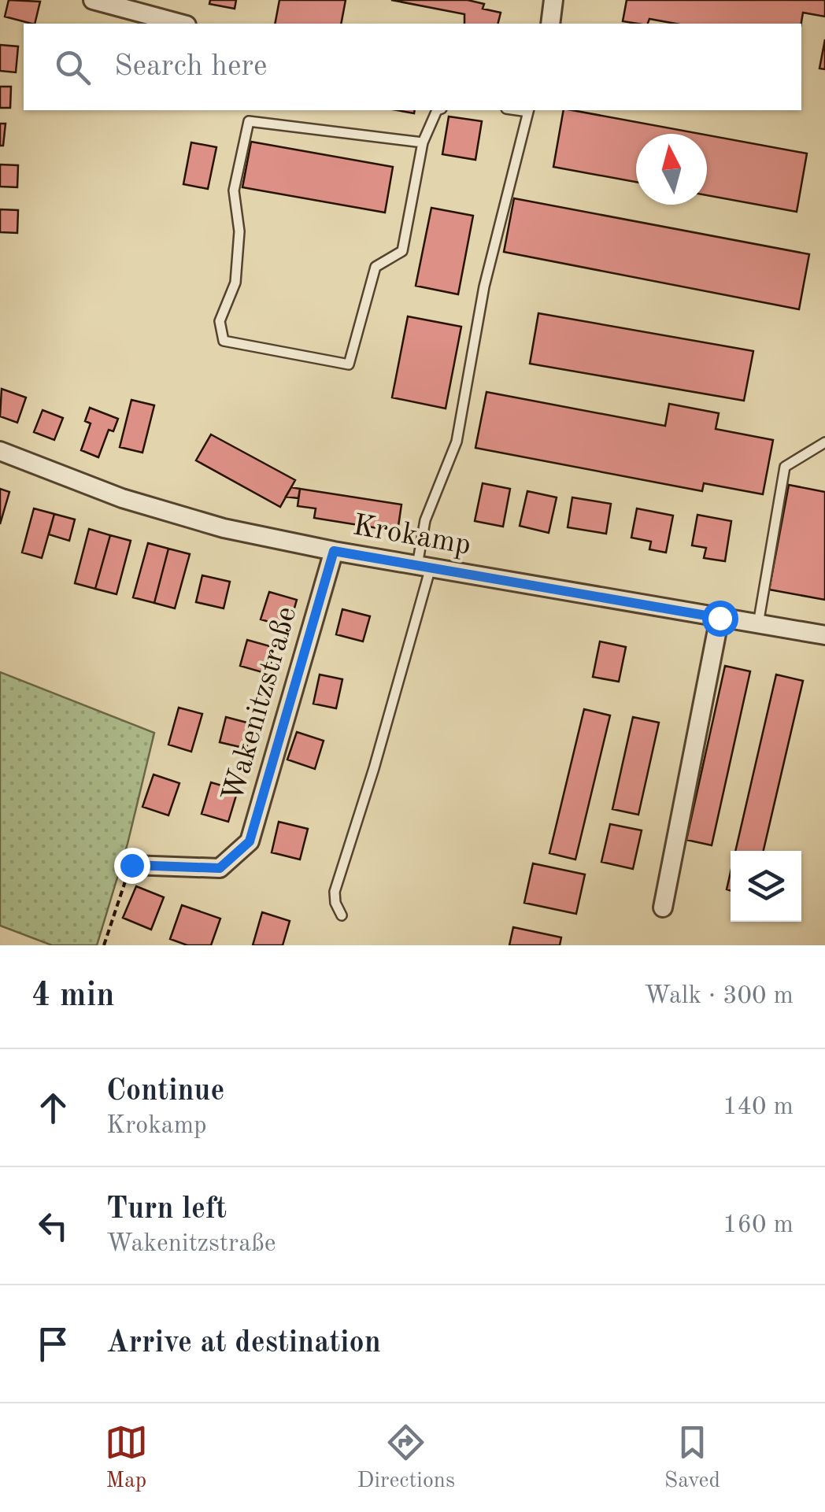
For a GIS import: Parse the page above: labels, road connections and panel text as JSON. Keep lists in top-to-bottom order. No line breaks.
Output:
{"streets":{"street":["Krokamp","Wakenitzstraße"]},"crossings":[["Krokamp","Wakenitzstraße"]],"north":"top","page":{"search":"Search here","heading":["4 min","Walk · 300 m"],"list":[["Continue","Krokamp","140 m"],["Turn left","Wakenitzstraße","160 m"],"Arrive at destination"],"nav":["Map","Directions","Saved"]}}
